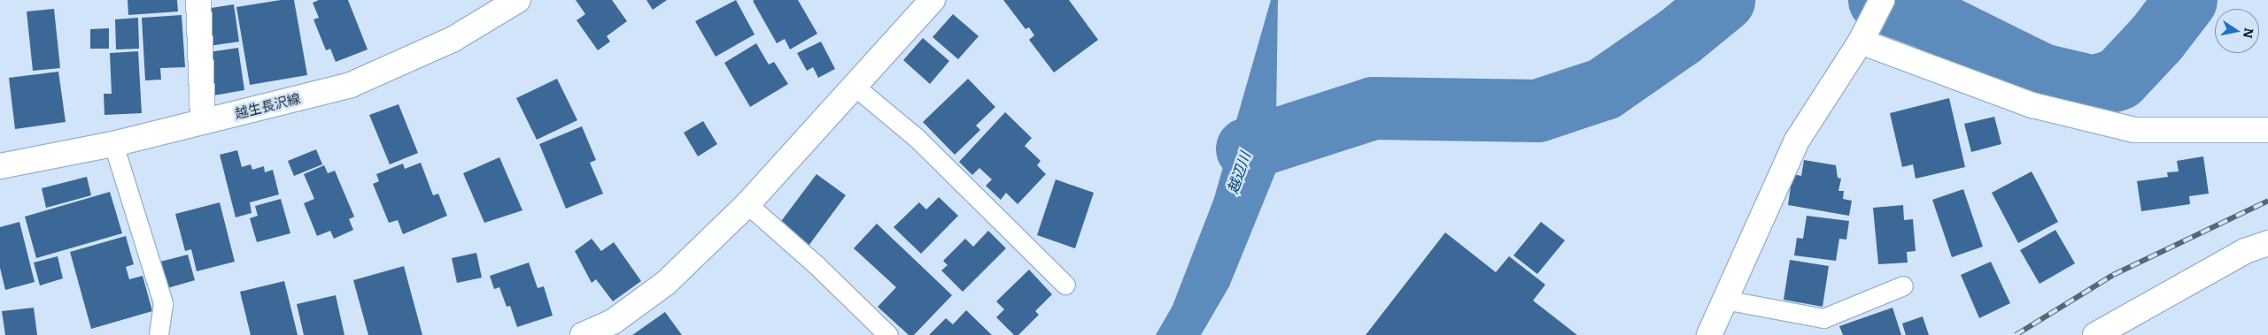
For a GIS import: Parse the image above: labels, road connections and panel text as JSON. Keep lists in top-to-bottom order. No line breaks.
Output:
{"streets":{"street":["越生長沢線"]},"water":["越辺川"],"north":"right"}
